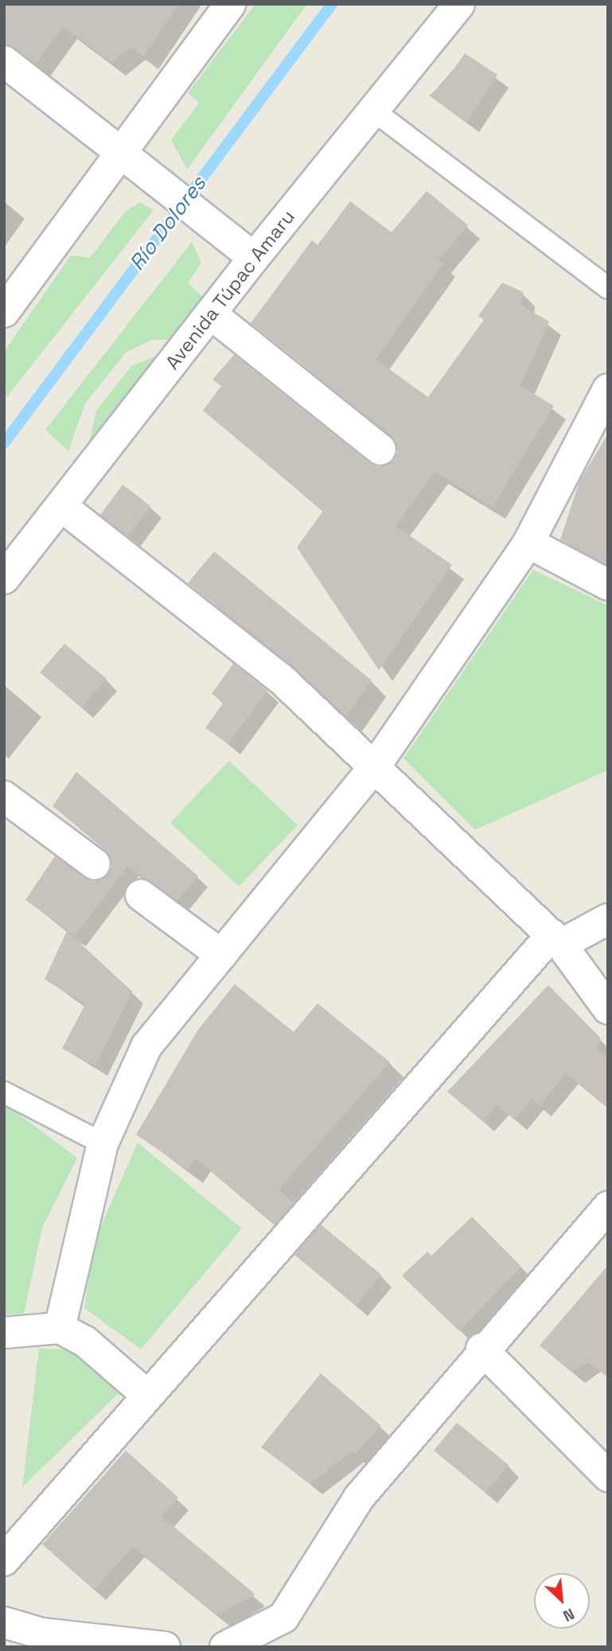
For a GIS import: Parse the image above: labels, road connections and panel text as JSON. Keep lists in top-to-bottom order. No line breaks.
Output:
{"streets":{"street":["Avenida Túpac Amaru"]},"water":["Río Dolores"],"north":"bottom right"}
